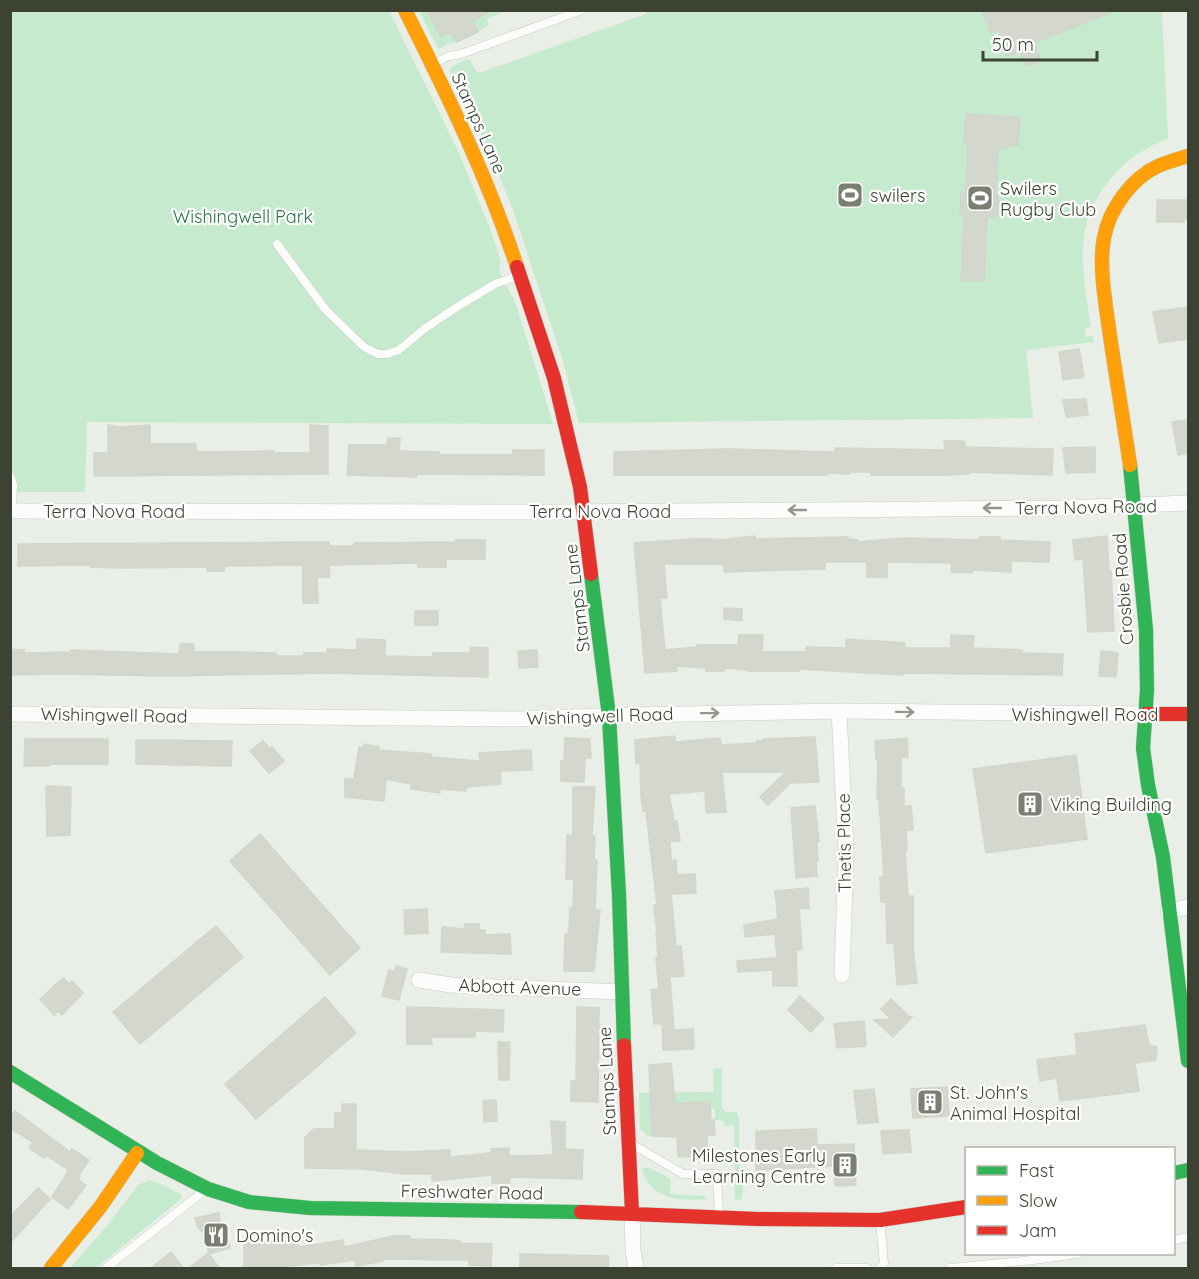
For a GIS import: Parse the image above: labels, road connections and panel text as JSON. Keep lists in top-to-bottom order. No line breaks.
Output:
{"streets":{"street":["Stamps Lane","Terra Nova Road","Crosbie Road","Wishingwell Road","Thetis Place","Abbott Avenue","Freshwater Road"]},"crossings":[["Stamps Lane","Terra Nova Road"],["Stamps Lane","Wishingwell Road"],["Stamps Lane","Abbott Avenue"],["Stamps Lane","Freshwater Road"],["Terra Nova Road","Crosbie Road"],["Crosbie Road","Wishingwell Road"],["Wishingwell Road","Thetis Place"]],"one_way":["Terra Nova Road","Wishingwell Road"],"parks":["Wishingwell Park"],"places":{"sports":["swilers","Swilers Rugby Club"],"building":["Viking Building","St. John's Animal Hospital","Milestones Early Learning Centre"],"restaurant":["Domino's"]},"legend":["Fast","Slow","Jam"],"scale_bar":"50 m"}
